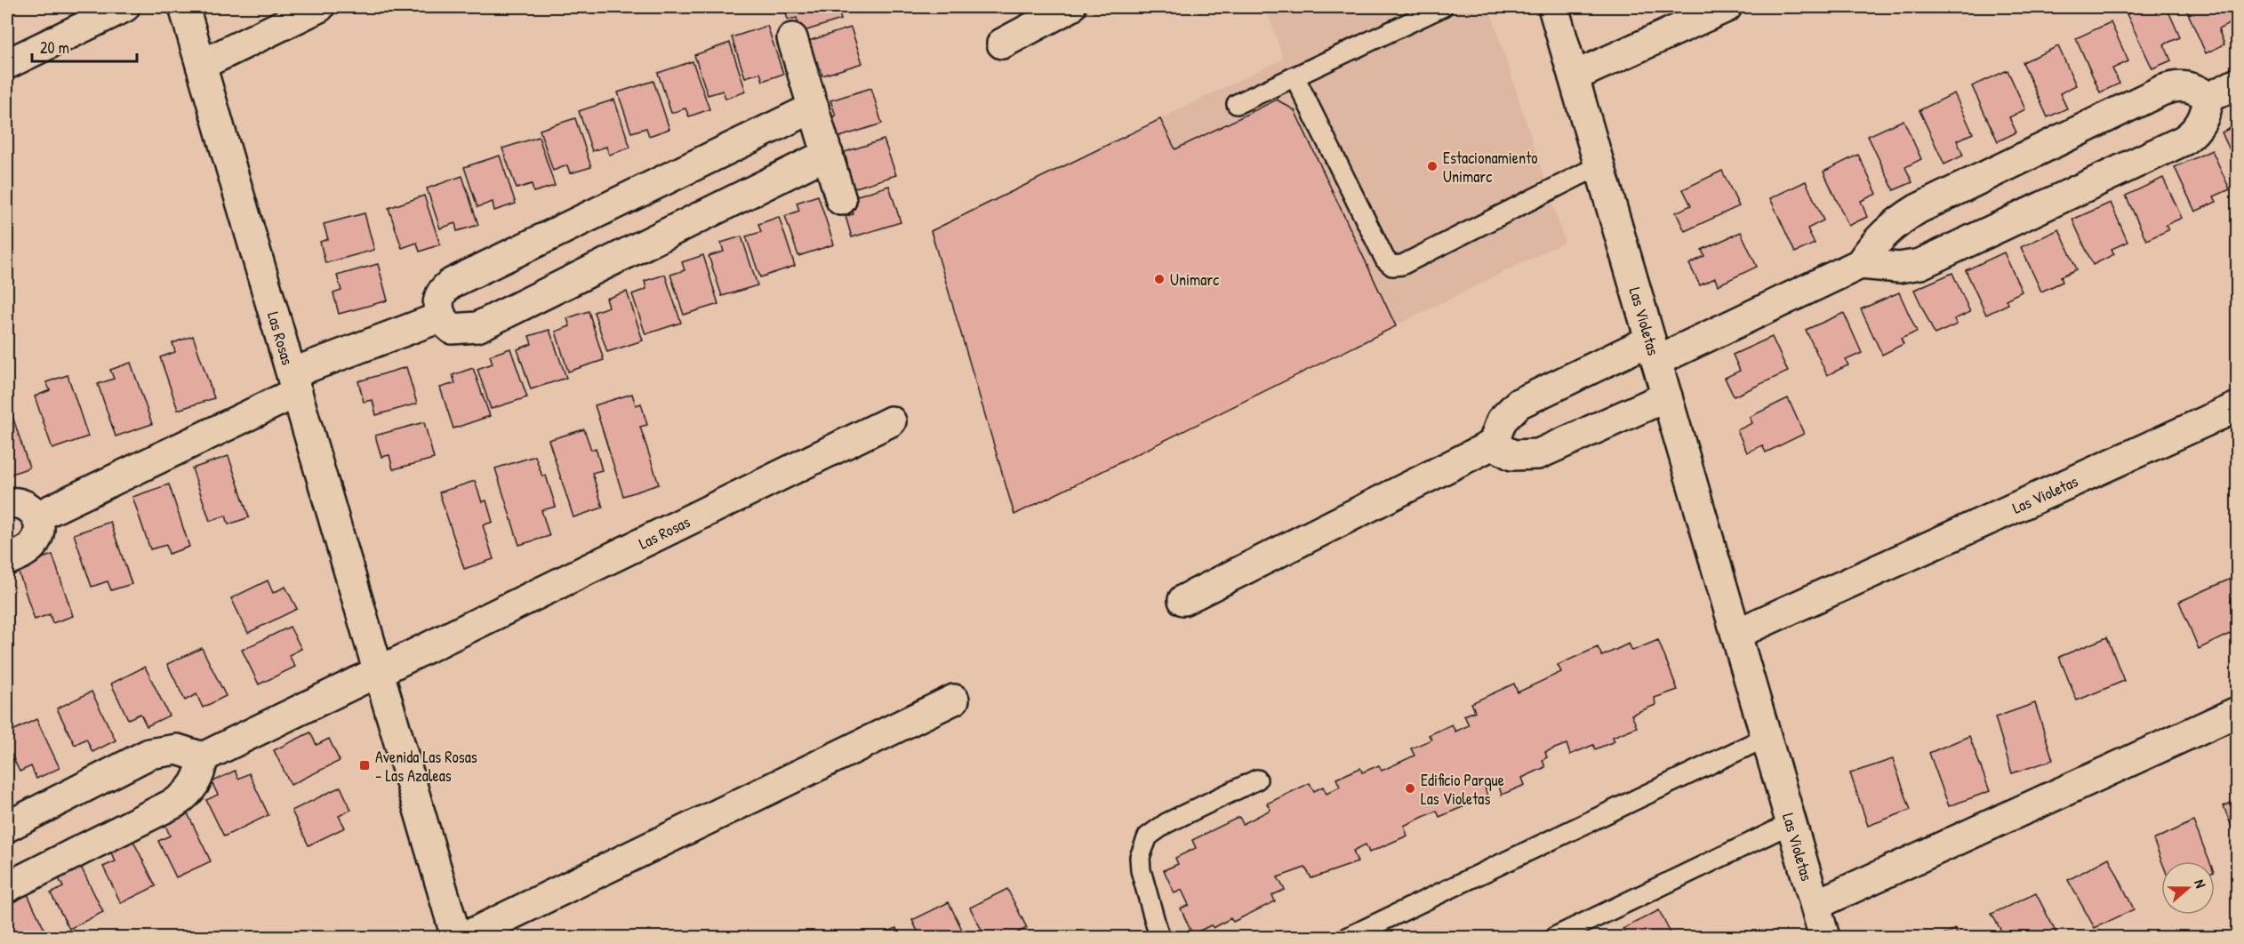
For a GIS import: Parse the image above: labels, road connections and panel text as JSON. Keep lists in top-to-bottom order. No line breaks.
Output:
{"streets":{"street":["Las Violetas","Las Rosas"]},"places":{"other":["Estacionamiento Unimarc","Unimarc","Edificio Parque Las Violetas"],"transit":["Avenida Las Rosas - Las Azaleas"]},"scale_bar":"20 m","north":"right"}
